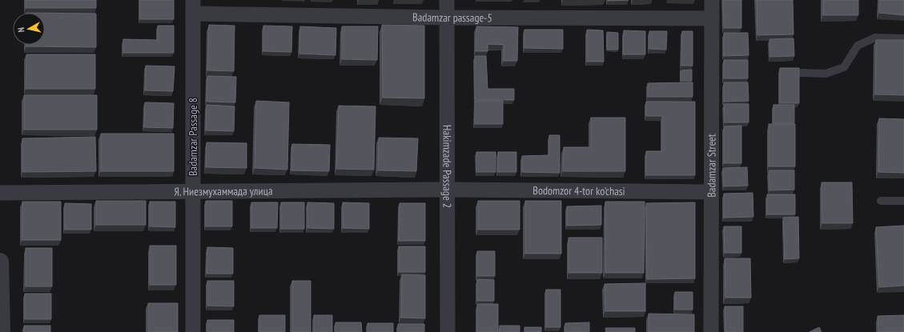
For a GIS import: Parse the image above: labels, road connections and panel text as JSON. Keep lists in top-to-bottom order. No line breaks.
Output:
{"streets":{"street":["Badamzar passage-5","Badamzar Passage 8","Hakimzade Passage 2","Badamzar Street","Я. Ниезмухаммада улица","Bodomzor 4-tor ko'chasi"]},"crossings":[["Badamzar passage-5","Badamzar Passage 8"],["Badamzar passage-5","Hakimzade Passage 2"],["Badamzar passage-5","Badamzar Street"],["Badamzar Passage 8","Я. Ниезмухаммада улица"],["Hakimzade Passage 2","Я. Ниезмухаммада улица"],["Hakimzade Passage 2","Bodomzor 4-tor ko'chasi"],["Badamzar Street","Bodomzor 4-tor ko'chasi"],["Я. Ниезмухаммада улица","Bodomzor 4-tor ko'chasi"]],"north":"left"}
